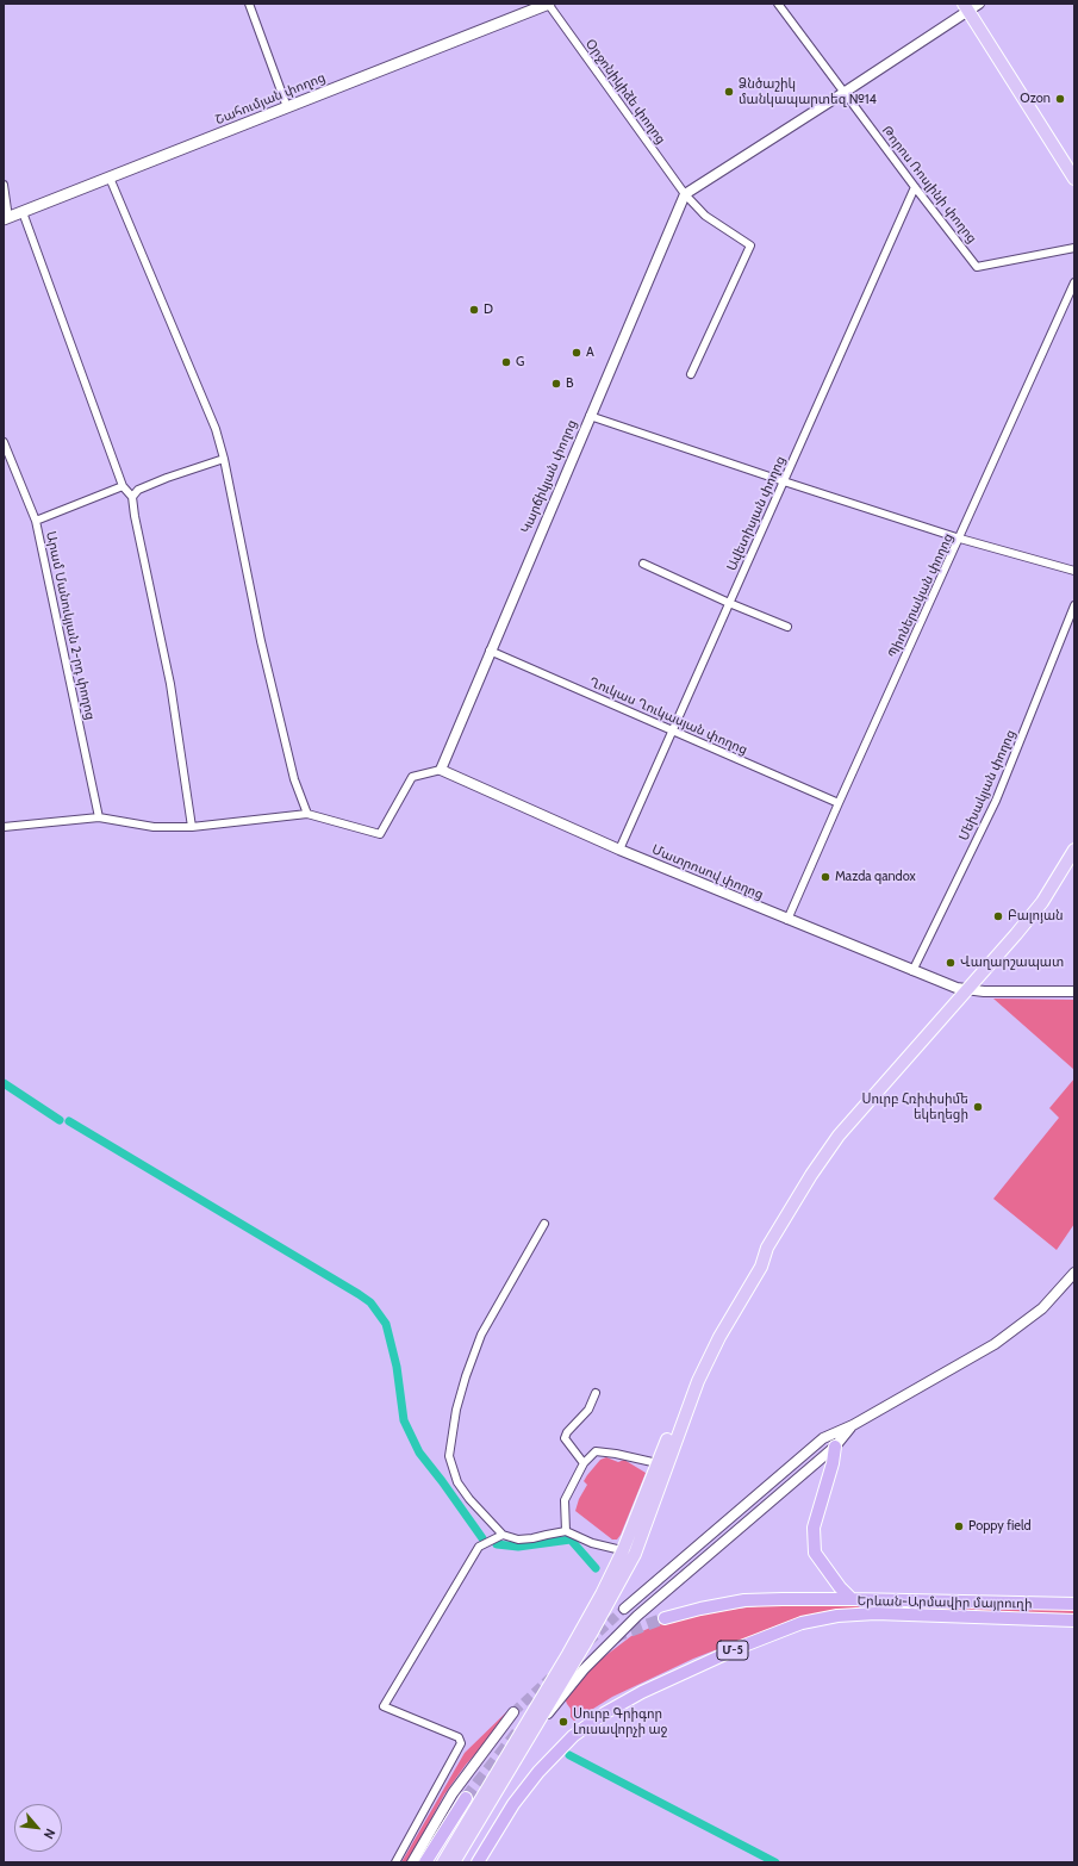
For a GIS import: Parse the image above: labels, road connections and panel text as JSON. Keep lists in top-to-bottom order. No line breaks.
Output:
{"streets":{"highway":["Երևան-Արմավիր մայրուղի","Մ-5"],"main road":["Շահումյան փողոց"],"street":["Օրջոնիկիձե փողոց","Թորոս Ռոսլինի փողոց","Կարճիկյան փողոց","Ավետիսյան փողոց","Պիոներական փողոց","Արամ Մանուկյան 2-րդ փողոց","Ղուկաս Ղուկասյան փողոց","Մեխակյան փողոց","Մատրոսով փողոց"]},"crossings":[["Օրջոնիկիձե փողոց","Շահումյան փողոց"],["Օրջոնիկիձե փողոց","Կարճիկյան փողոց"],["Թորոս Ռոսլինի փողոց","Ավետիսյան փողոց"],["Կարճիկյան փողոց","Ղուկաս Ղուկասյան փողոց"],["Կարճիկյան փողոց","Մատրոսով փողոց"],["Ավետիսյան փողոց","Ղուկաս Ղուկասյան փողոց"],["Ավետիսյան փողոց","Մատրոսով փողոց"],["Պիոներական փողոց","Ղուկաս Ղուկասյան փողոց"],["Պիոներական փողոց","Մատրոսով փողոց"],["Մեխակյան փողոց","Մատրոսով փողոց"]],"places":["Ձնծաշիկ մանկապարտեզ №14","Ozon","D","A","G","B","Mazda qandox","Բալոյան","Վաղարշապատ","Սուրբ Հռիփսիմե եկեղեցի","Poppy field","Սուրբ Գրիգոր Լուսավորչի աջ"],"north":"bottom right"}
